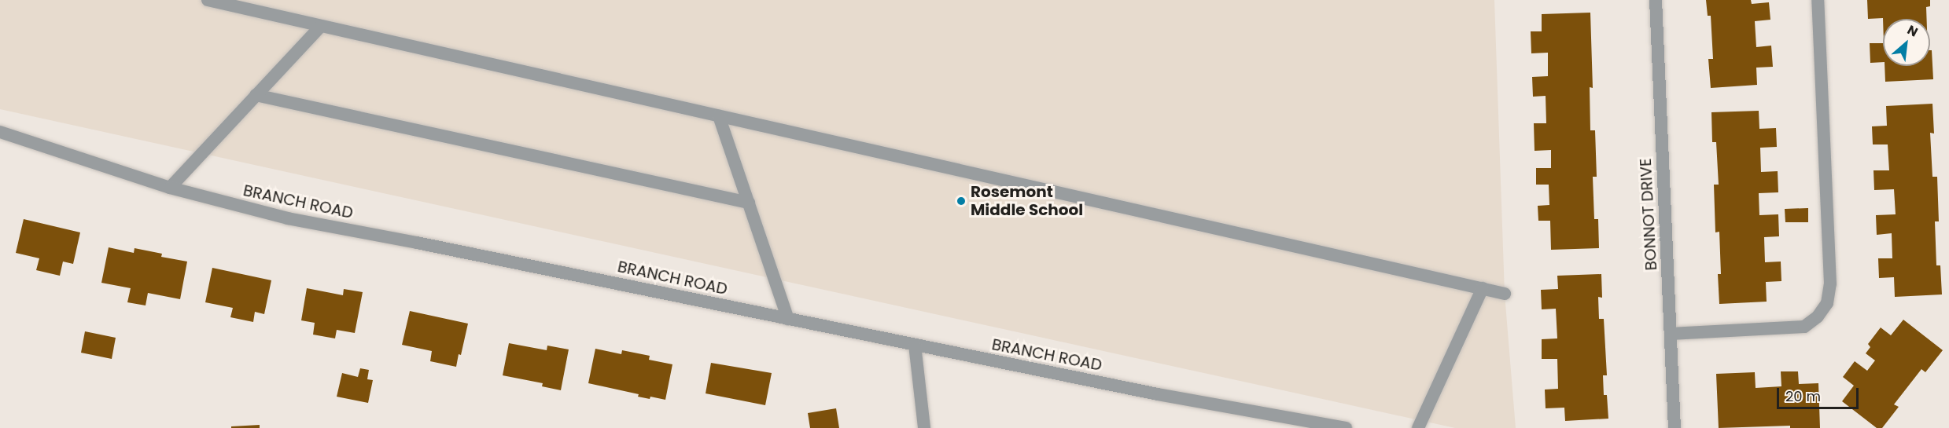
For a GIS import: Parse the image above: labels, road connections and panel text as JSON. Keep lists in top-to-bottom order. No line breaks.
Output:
{"streets":{"street":["BRANCH ROAD","BONNOT DRIVE"]},"places":["Rosemont Middle School"],"scale_bar":"20 m","north":"top right"}
